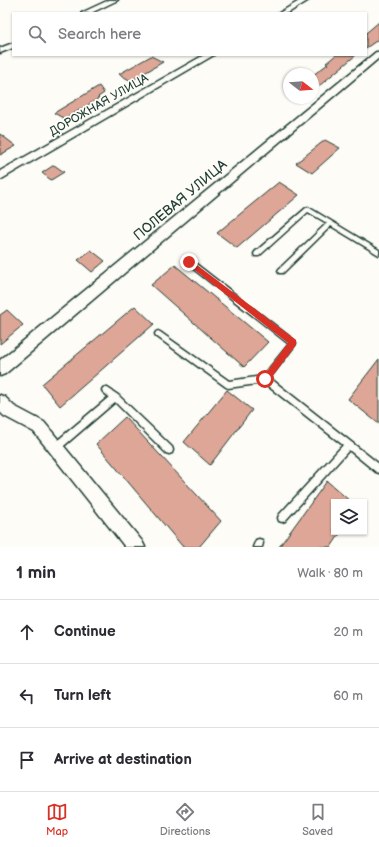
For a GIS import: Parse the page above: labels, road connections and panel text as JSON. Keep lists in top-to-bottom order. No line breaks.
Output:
{"streets":{"street":["ДОРОЖНАЯ УЛИЦА","ПОЛЕВАЯ УЛИЦА"]},"north":"right","page":{"search":"Search here","heading":["1 min","Walk · 80 m"],"list":[["Continue","20 m"],["Turn left","60 m"],"Arrive at destination"],"nav":["Map","Directions","Saved"]}}
